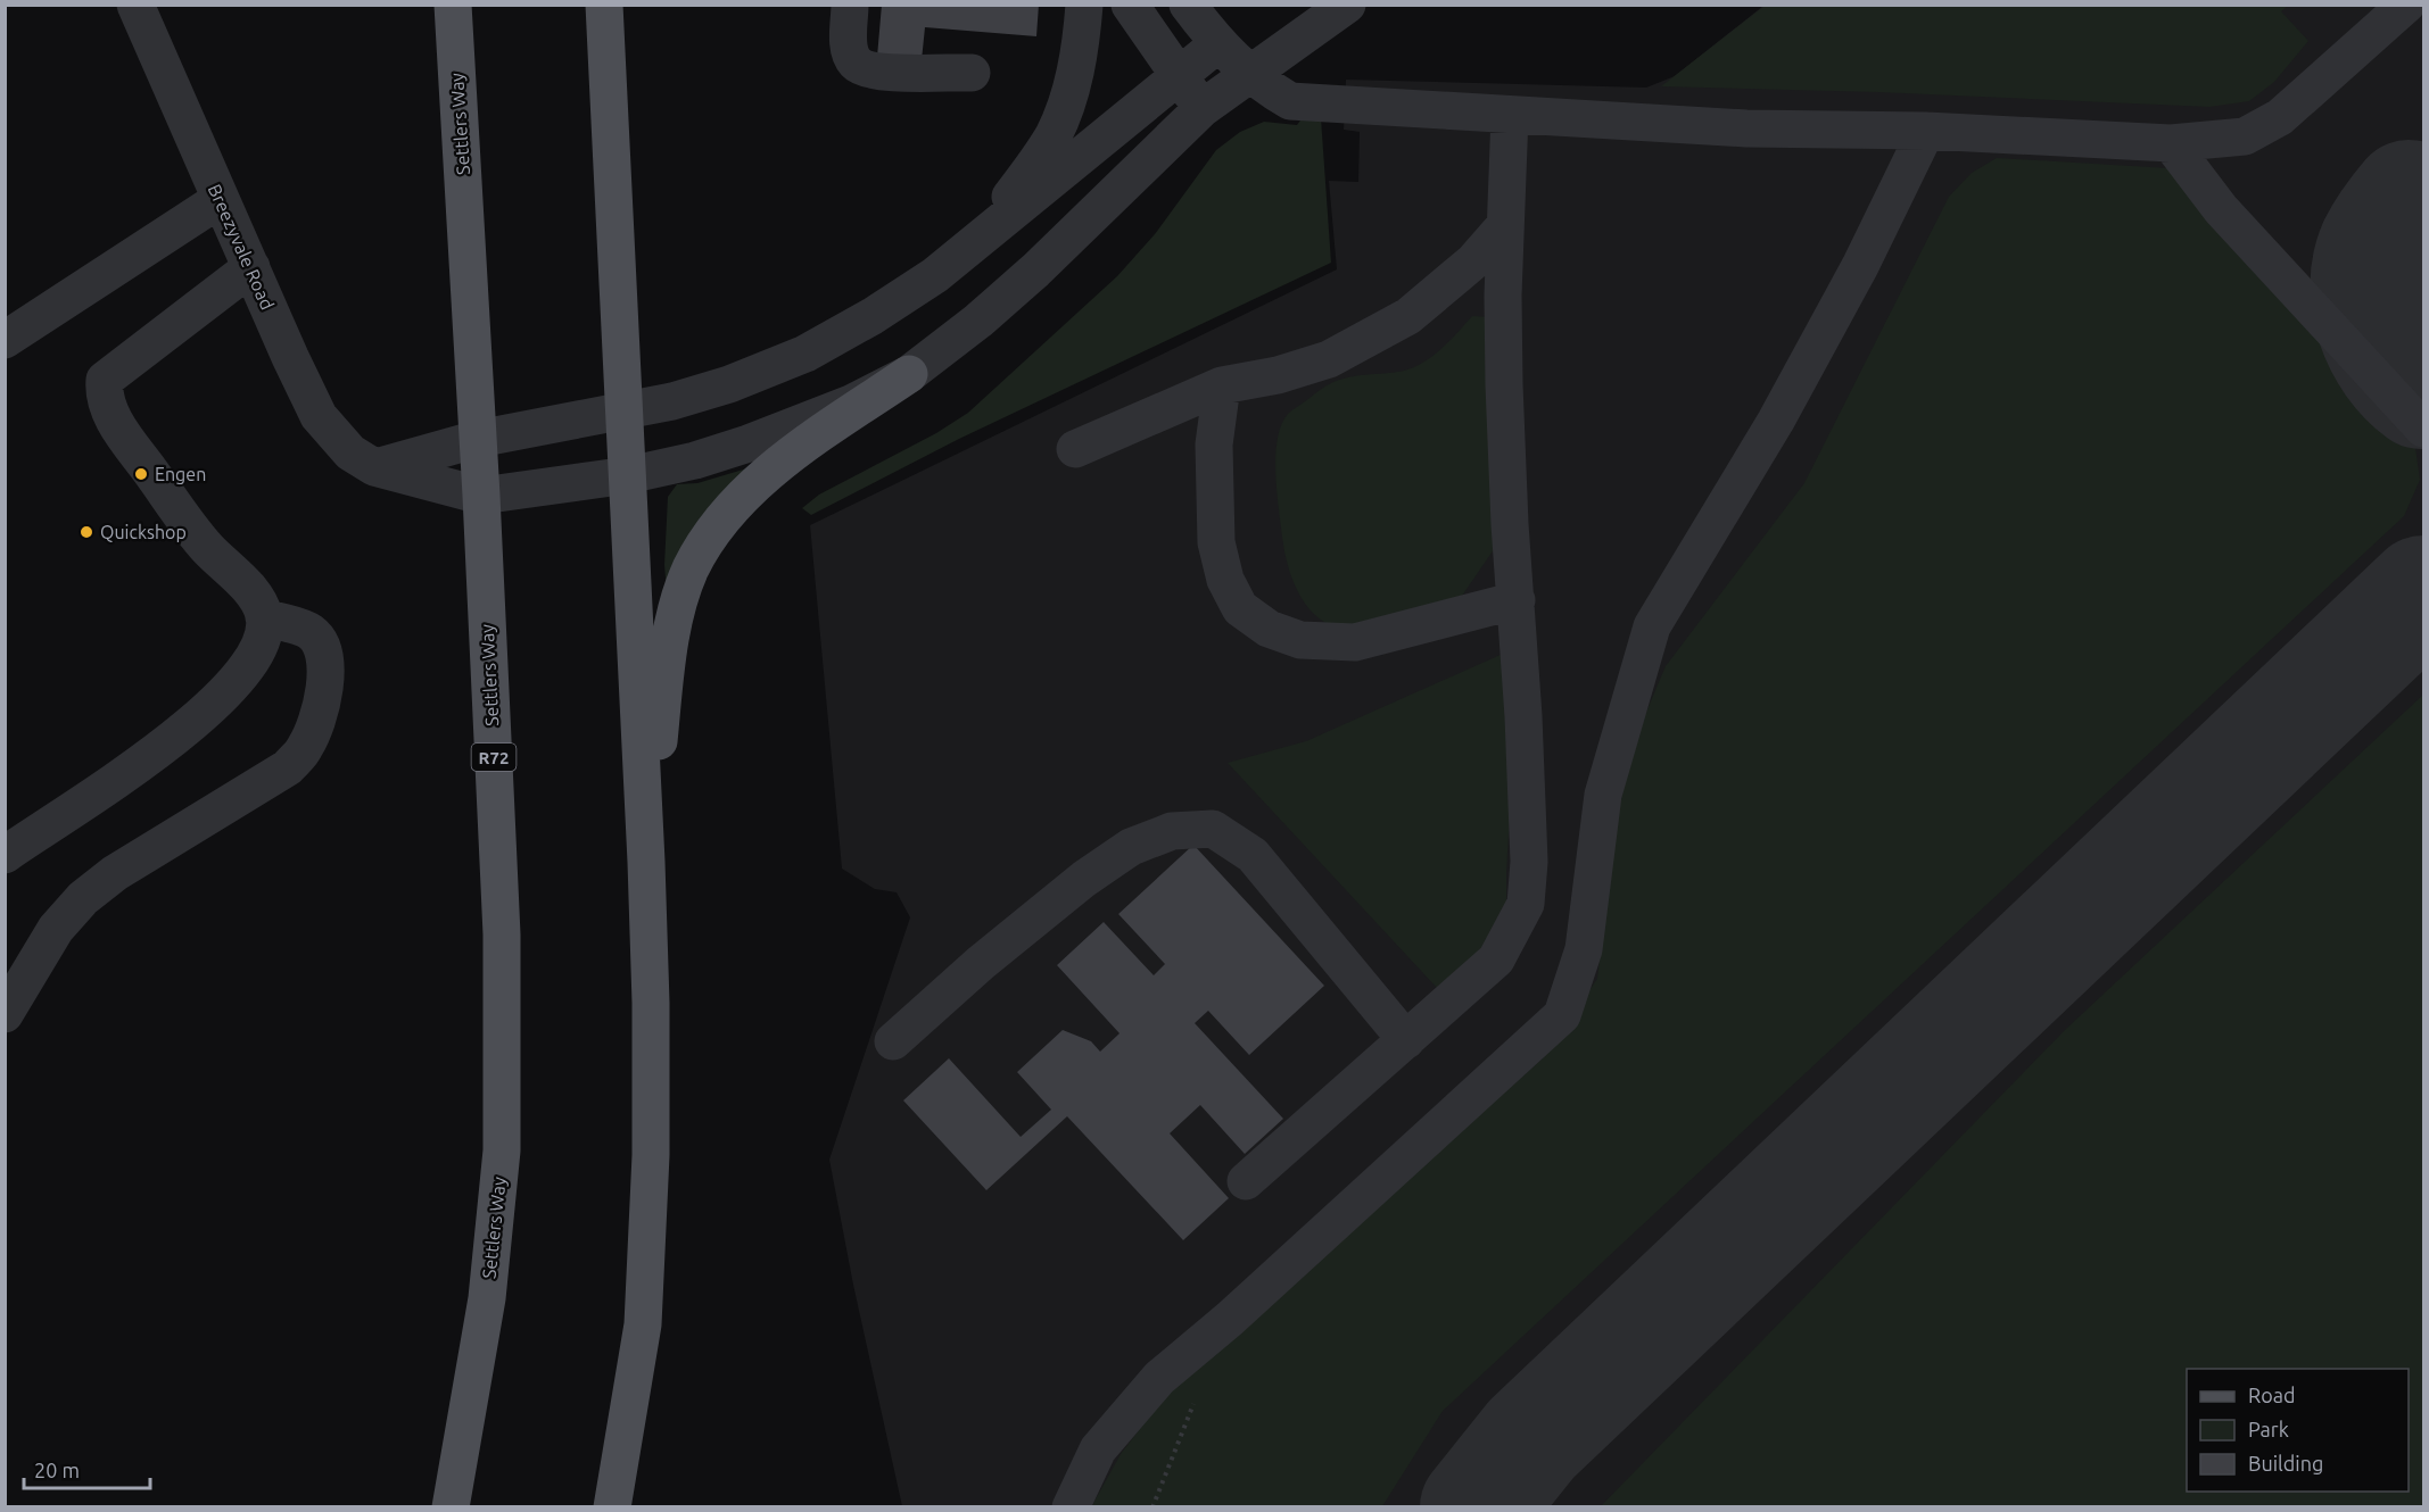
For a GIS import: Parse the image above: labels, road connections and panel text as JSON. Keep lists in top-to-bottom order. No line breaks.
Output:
{"streets":{"main road":["Settlers Way","R72"],"street":["Breezyvale Road"]},"crossings":[["Settlers Way","Breezyvale Road"]],"places":["Engen","Quickshop"],"legend":["Road","Park","Building"],"scale_bar":"20 m"}
